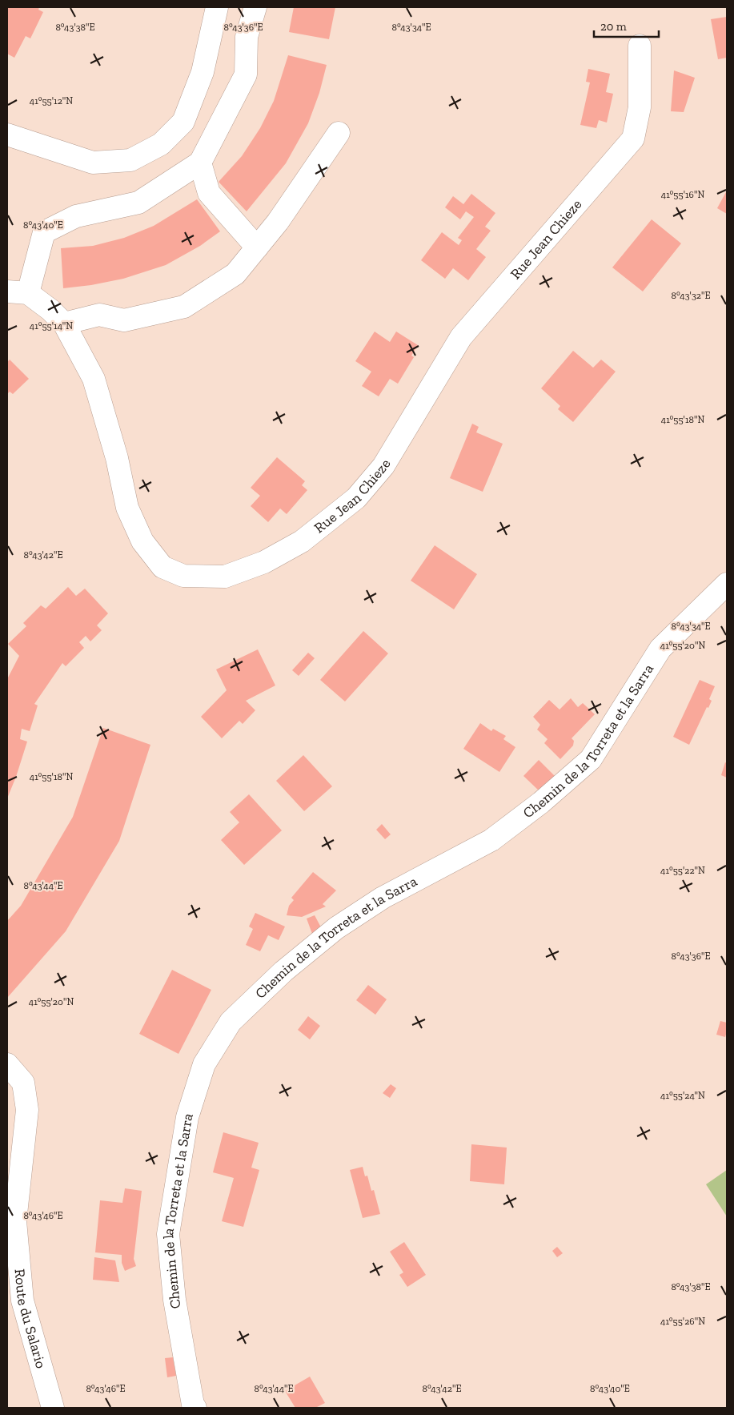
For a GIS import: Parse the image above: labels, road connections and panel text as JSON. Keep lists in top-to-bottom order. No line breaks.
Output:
{"streets":{"street":["Rue Jean Chieze","Chemin de la Torreta et la Sarra","Route du Salario"]},"scale_bar":"20 m","coordinates":["8°43'38\"E","8°43'36\"E","8°43'34\"E","41°55'12\"N","41°55'16\"N","8°43'40\"E","8°43'32\"E","41°55'14\"N","41°55'18\"N","8°43'42\"E","41°55'20\"N","41°55'22\"N","8°43'44\"E","41°55'24\"N","8°43'46\"E","41°55'26\"N"]}
